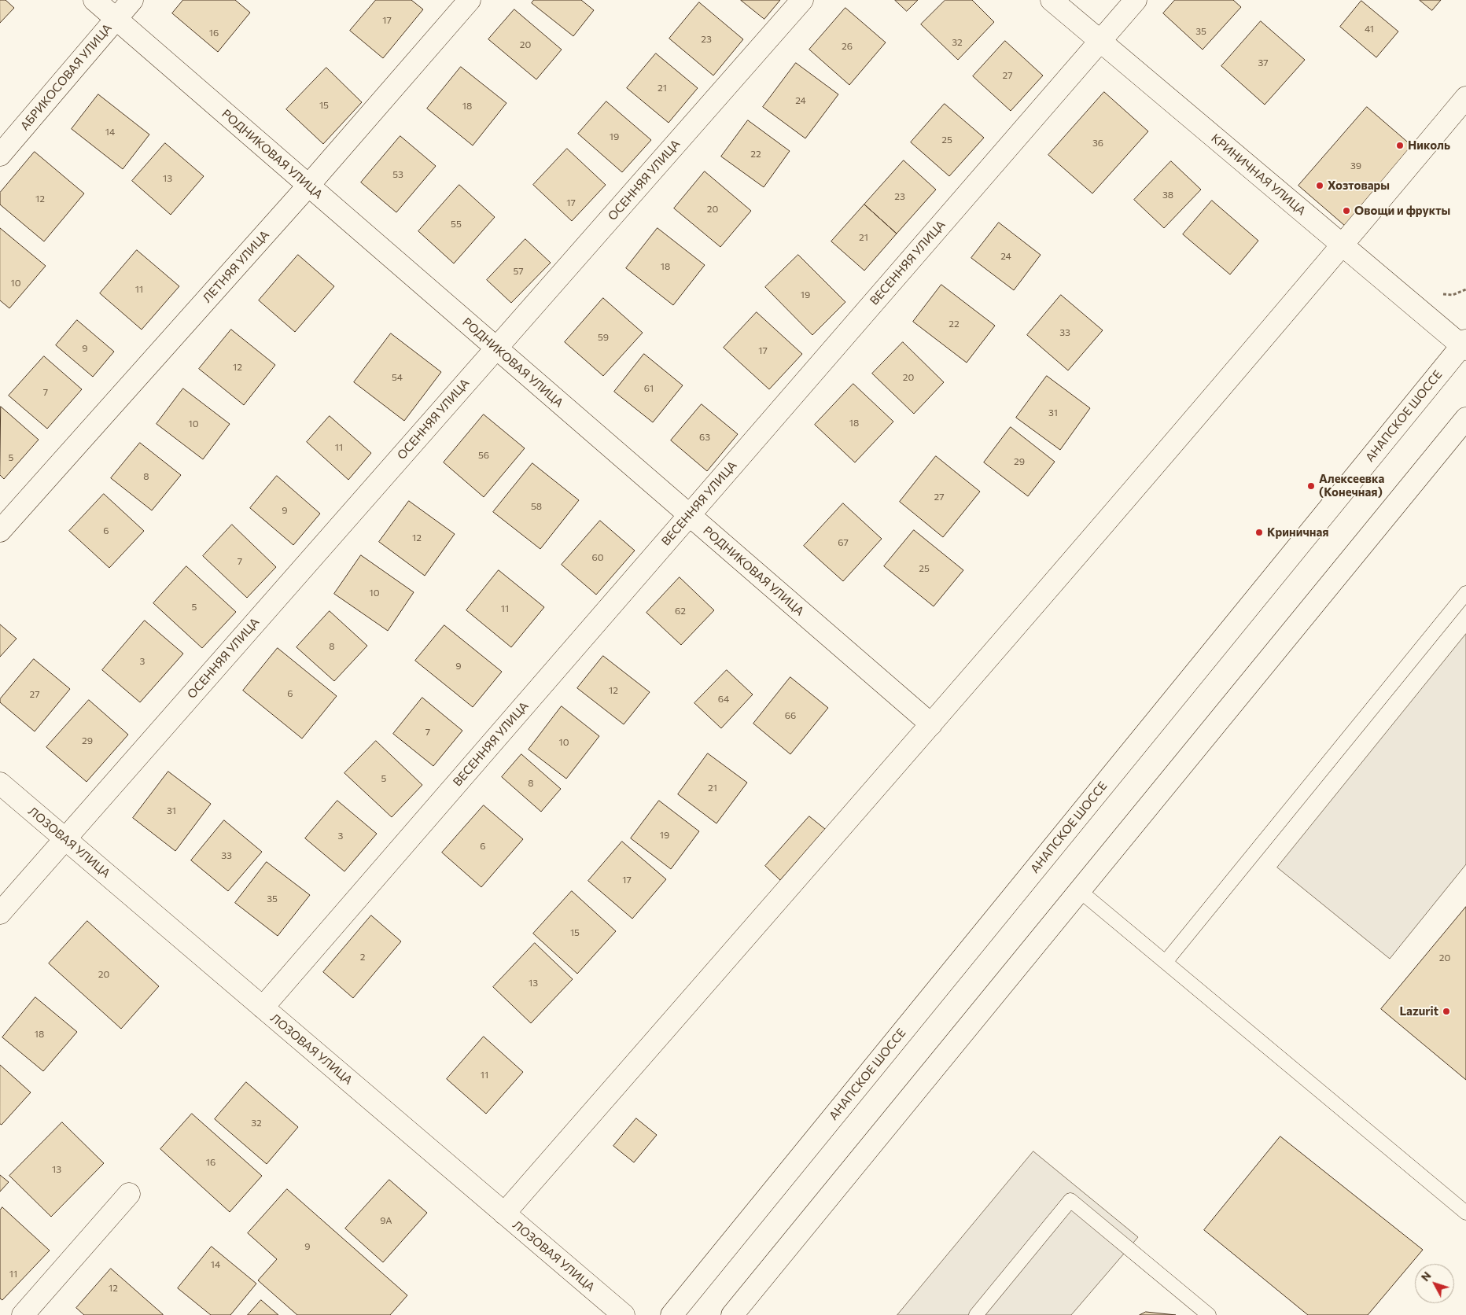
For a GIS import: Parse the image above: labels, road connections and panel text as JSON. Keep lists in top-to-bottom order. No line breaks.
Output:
{"streets":{"street":["АБРИКОСОВАЯ УЛИЦА","РОДНИКОВАЯ УЛИЦА","КРИНИЧНАЯ УЛИЦА","ОСЕННЯЯ УЛИЦА","ВЕСЕННЯЯ УЛИЦА","ЛЕТНЯЯ УЛИЦА","АНАПСКОЕ ШОССЕ","ЛОЗОВАЯ УЛИЦА"]},"crossings":[["АБРИКОСОВАЯ УЛИЦА","РОДНИКОВАЯ УЛИЦА"],["РОДНИКОВАЯ УЛИЦА","ОСЕННЯЯ УЛИЦА"],["РОДНИКОВАЯ УЛИЦА","ВЕСЕННЯЯ УЛИЦА"],["РОДНИКОВАЯ УЛИЦА","ЛЕТНЯЯ УЛИЦА"],["КРИНИЧНАЯ УЛИЦА","ВЕСЕННЯЯ УЛИЦА"],["КРИНИЧНАЯ УЛИЦА","АНАПСКОЕ ШОССЕ"],["ОСЕННЯЯ УЛИЦА","ЛОЗОВАЯ УЛИЦА"],["ВЕСЕННЯЯ УЛИЦА","ЛОЗОВАЯ УЛИЦА"]],"places":["Николь","Хозтовары","Овощи и фрукты","Алексеевка (Конечная)","Криничная","Lazurit"],"house_numbers":["17","41","35","16","23","32","20","26","37","27","21","24","15","18","14","19","25","36","22","39","53","13","38","23","12","17","20","55","21","24","18","57","10","11","19","22","33","59","9","17","12","54","20","61","7","31","18","10","63","11","56","5","29","8","27","58","9","6","12","67","60","7","25","10","5","11","62","8","3","9","12","6","27","64","66","7","29","10","5","8","21","31","19","3","6","33","17","35","15","2","20","20","13","18","11","32","16","13","9А","9","14","11","12"],"north":"top left"}
